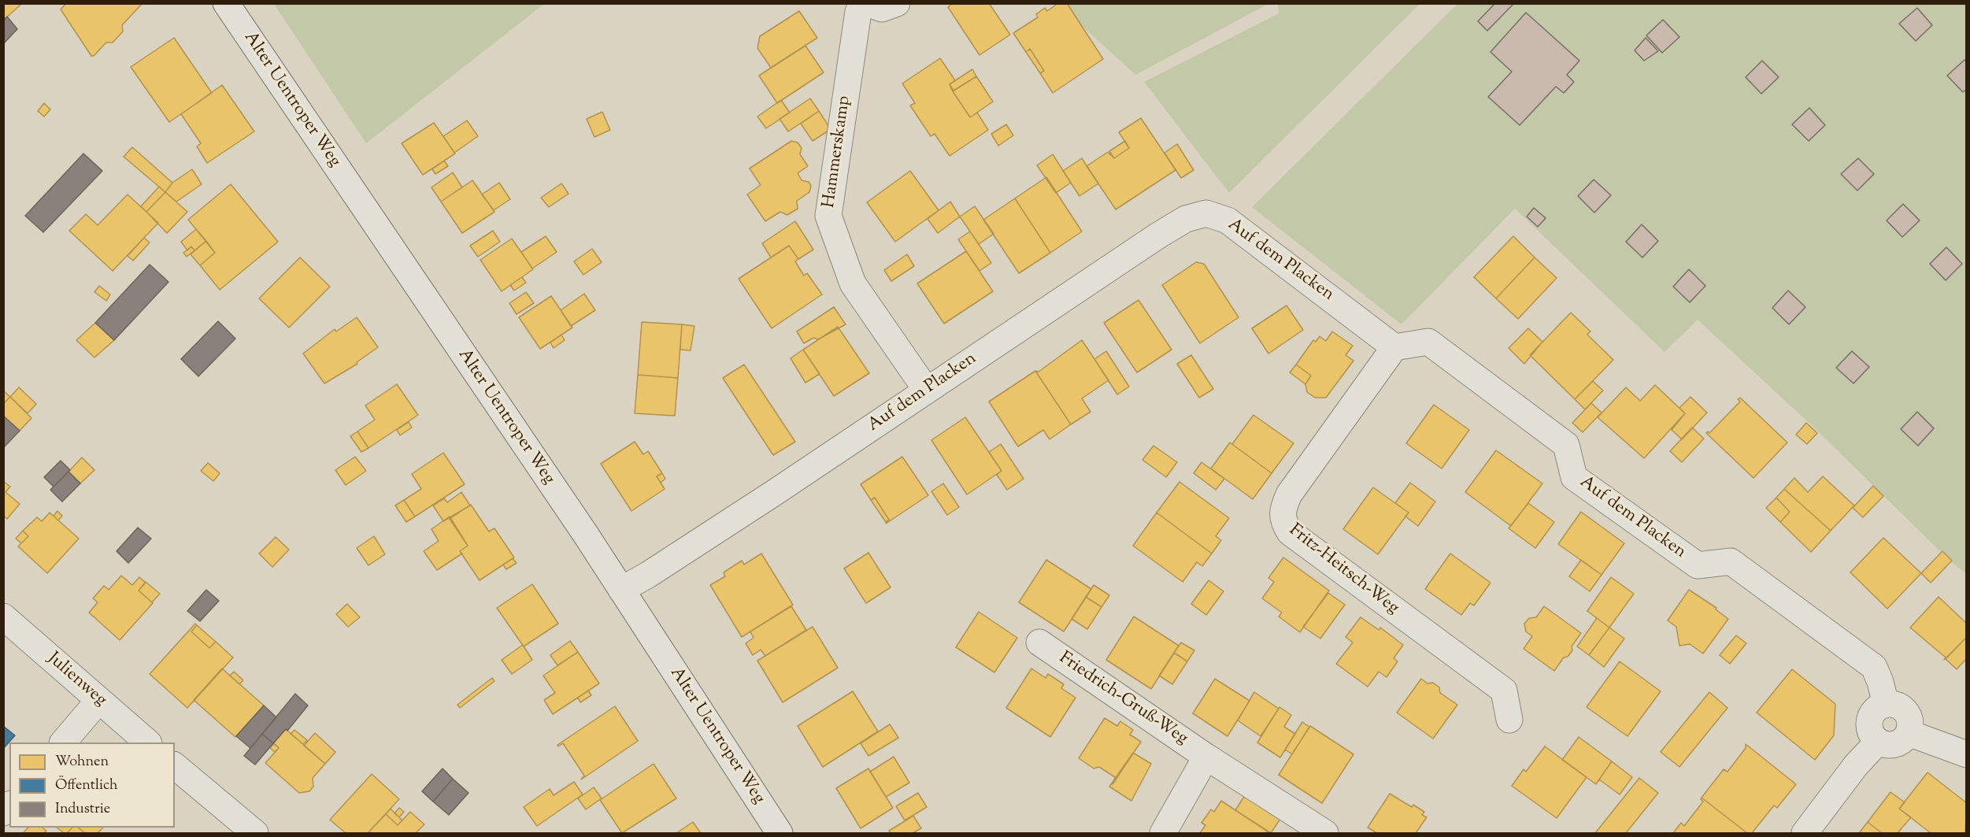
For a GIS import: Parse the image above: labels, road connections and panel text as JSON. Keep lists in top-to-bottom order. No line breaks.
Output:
{"streets":{"street":["Alter Uentroper Weg","Hammerskamp","Auf dem Placken","Fritz-Heitsch-Weg","Julienweg","Friedrich-Gruß-Weg"]},"crossings":[["Alter Uentroper Weg","Auf dem Placken"],["Hammerskamp","Auf dem Placken"],["Auf dem Placken","Fritz-Heitsch-Weg"]],"legend":["Wohnen","Öffentlich","Industrie"]}
